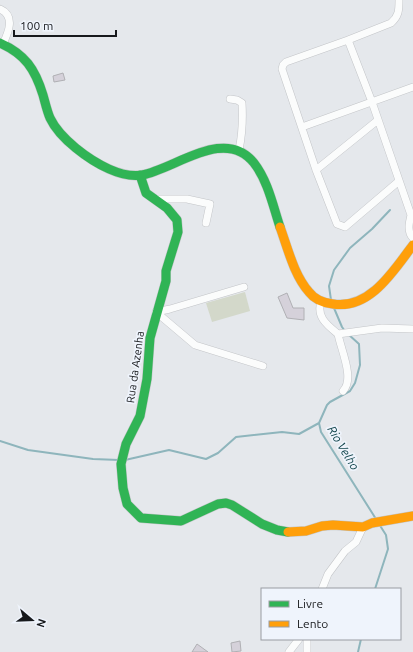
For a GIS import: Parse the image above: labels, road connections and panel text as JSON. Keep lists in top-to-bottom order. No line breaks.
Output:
{"streets":{"street":["Rua da Azenha"]},"water":["Rio Velho"],"legend":["Livre","Lento"],"scale_bar":"100 m","north":"right"}
